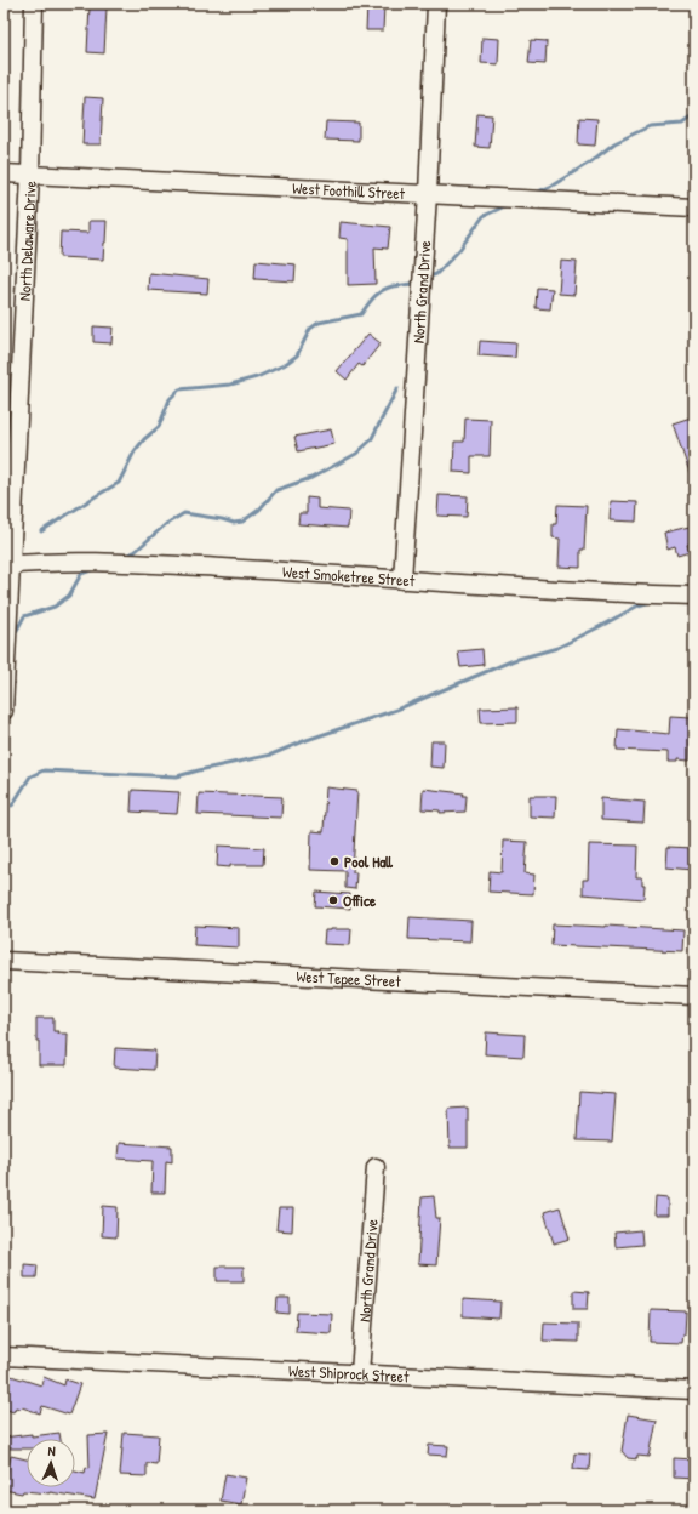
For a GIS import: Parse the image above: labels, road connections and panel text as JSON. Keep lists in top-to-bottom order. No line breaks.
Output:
{"streets":{"street":["West Foothill Street","North Delaware Drive","North Grand Drive","West Smoketree Street","West Tepee Street","West Shiprock Street"]},"crossings":[["West Foothill Street","North Delaware Drive"],["West Foothill Street","North Grand Drive"],["North Delaware Drive","West Smoketree Street"],["North Grand Drive","West Smoketree Street"],["North Grand Drive","West Shiprock Street"]],"places":["Pool Hall","Office"],"north":"top"}
